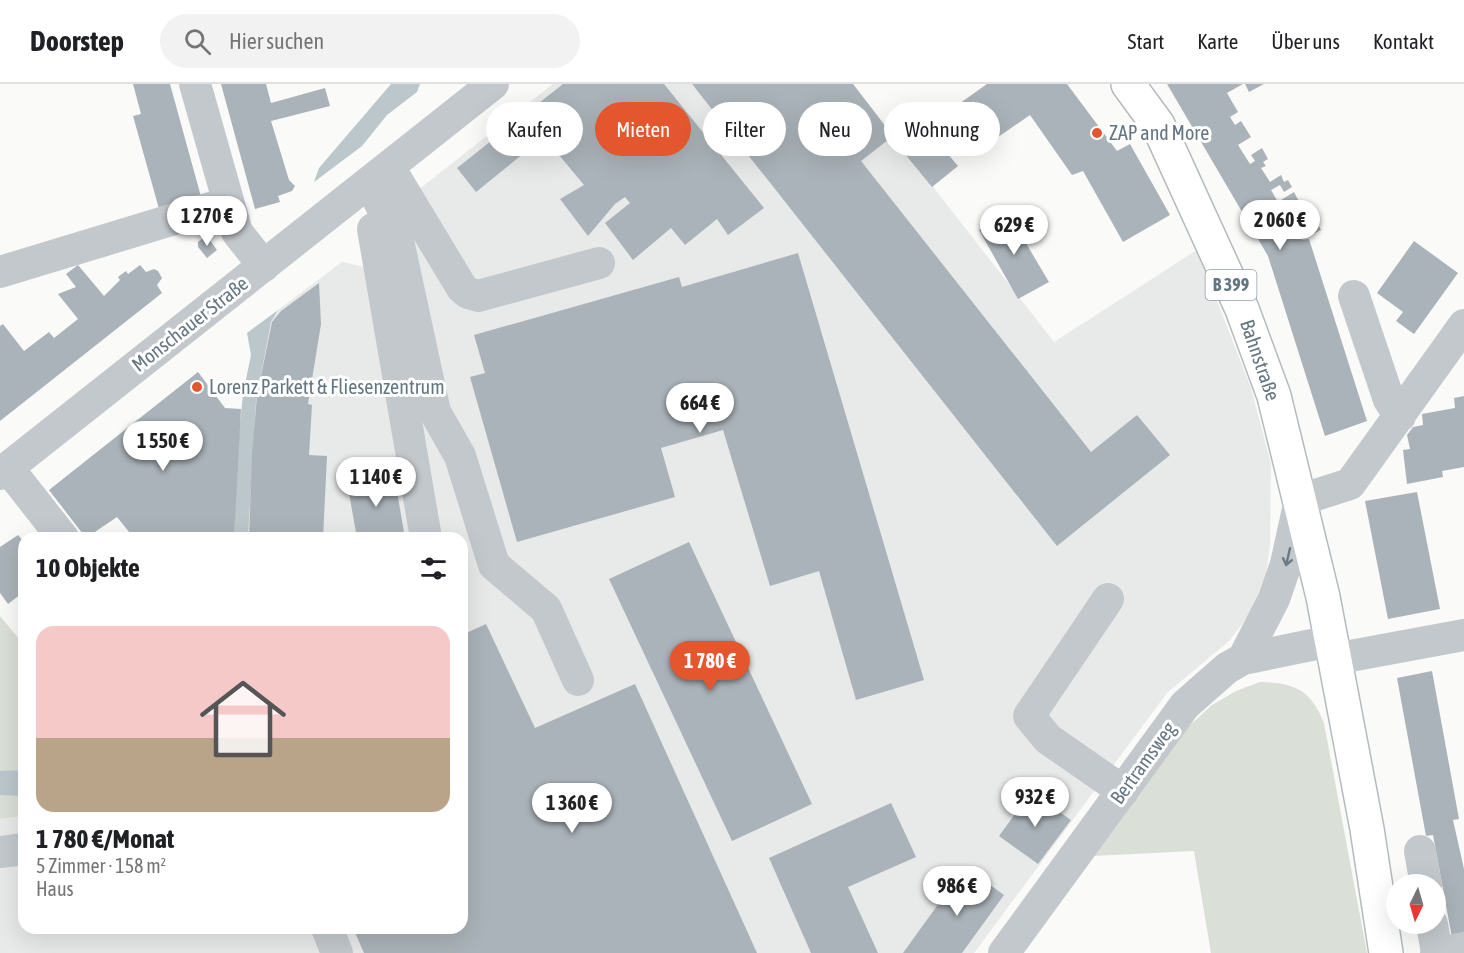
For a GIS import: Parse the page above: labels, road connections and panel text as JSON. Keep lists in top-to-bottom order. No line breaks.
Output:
{"streets":{"main road":["B 399","Bahnstraße"],"street":["Monschauer Straße","Bertramsweg"]},"crossings":[["Bahnstraße","Bertramsweg"]],"places":["ZAP and More","Lorenz Parkett & Fliesenzentrum"],"north":"bottom","page":{"header":"Doorstep","search":"Hier suchen","nav":["Start","Karte","Über uns","Kontakt"],"chip":["Kaufen","Mieten","Filter","Neu","Wohnung"],"price":["1 270 €","2 060 €","629 €","664 €","1 550 €","1 140 €","1 780 €","932 €","1 360 €","986 €"],"heading":"10 Objekte","list":[{"name":"1 780 €/Monat","note":"5 Zimmer · 158 m² · Haus"}]}}
